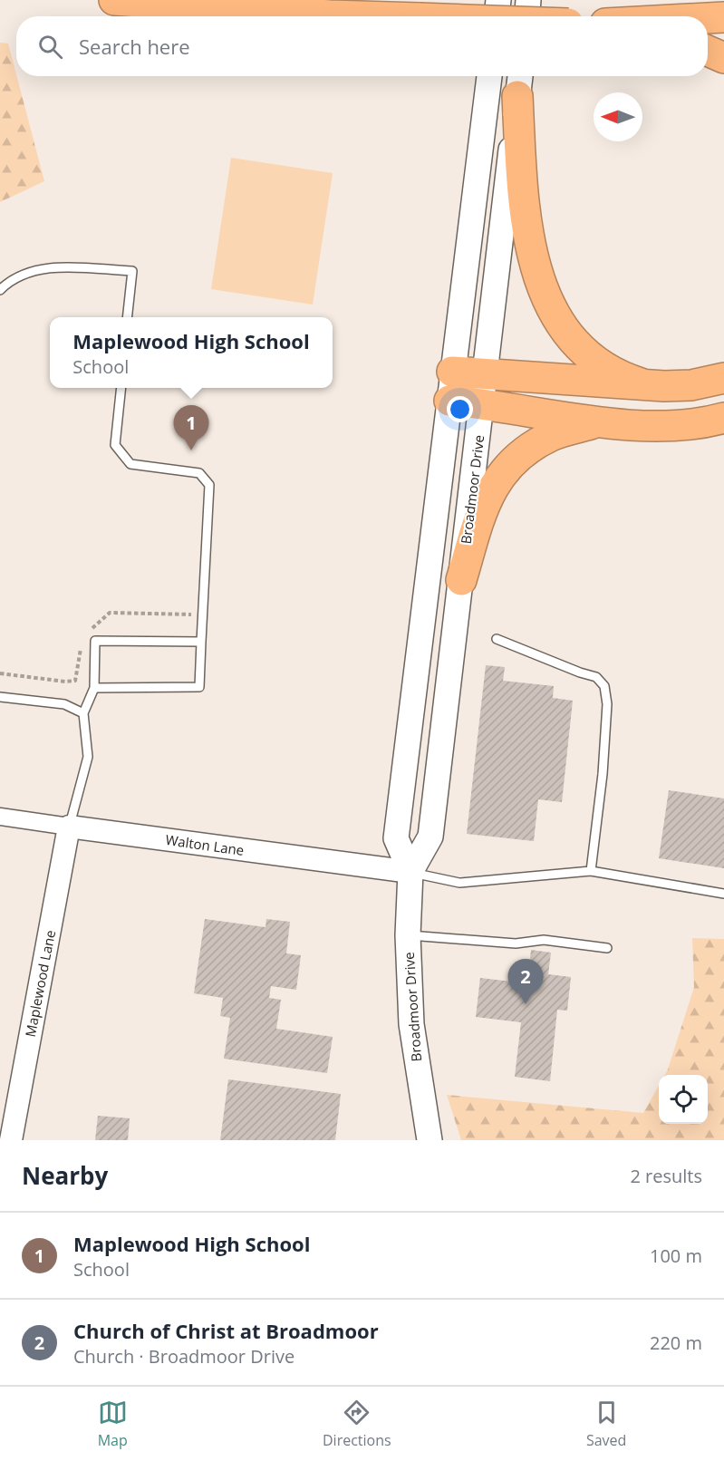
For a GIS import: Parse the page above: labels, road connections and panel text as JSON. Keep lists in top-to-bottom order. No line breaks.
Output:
{"streets":{"main road":["Broadmoor Drive"],"street":["Walton Lane","Maplewood Lane"]},"crossings":[["Broadmoor Drive","Walton Lane"],["Walton Lane","Maplewood Lane"]],"north":"left","page":{"search":"Search here","popup":["Maplewood High School","School"],"pins":["1","2"],"heading":["Nearby","2 results"],"list":[{"mark":"1","name":"Maplewood High School","note":"School","value":"100 m"},{"mark":"2","name":"Church of Christ at Broadmoor","note":"Church · Broadmoor Drive","value":"220 m"}],"nav":["Map","Directions","Saved"]}}
